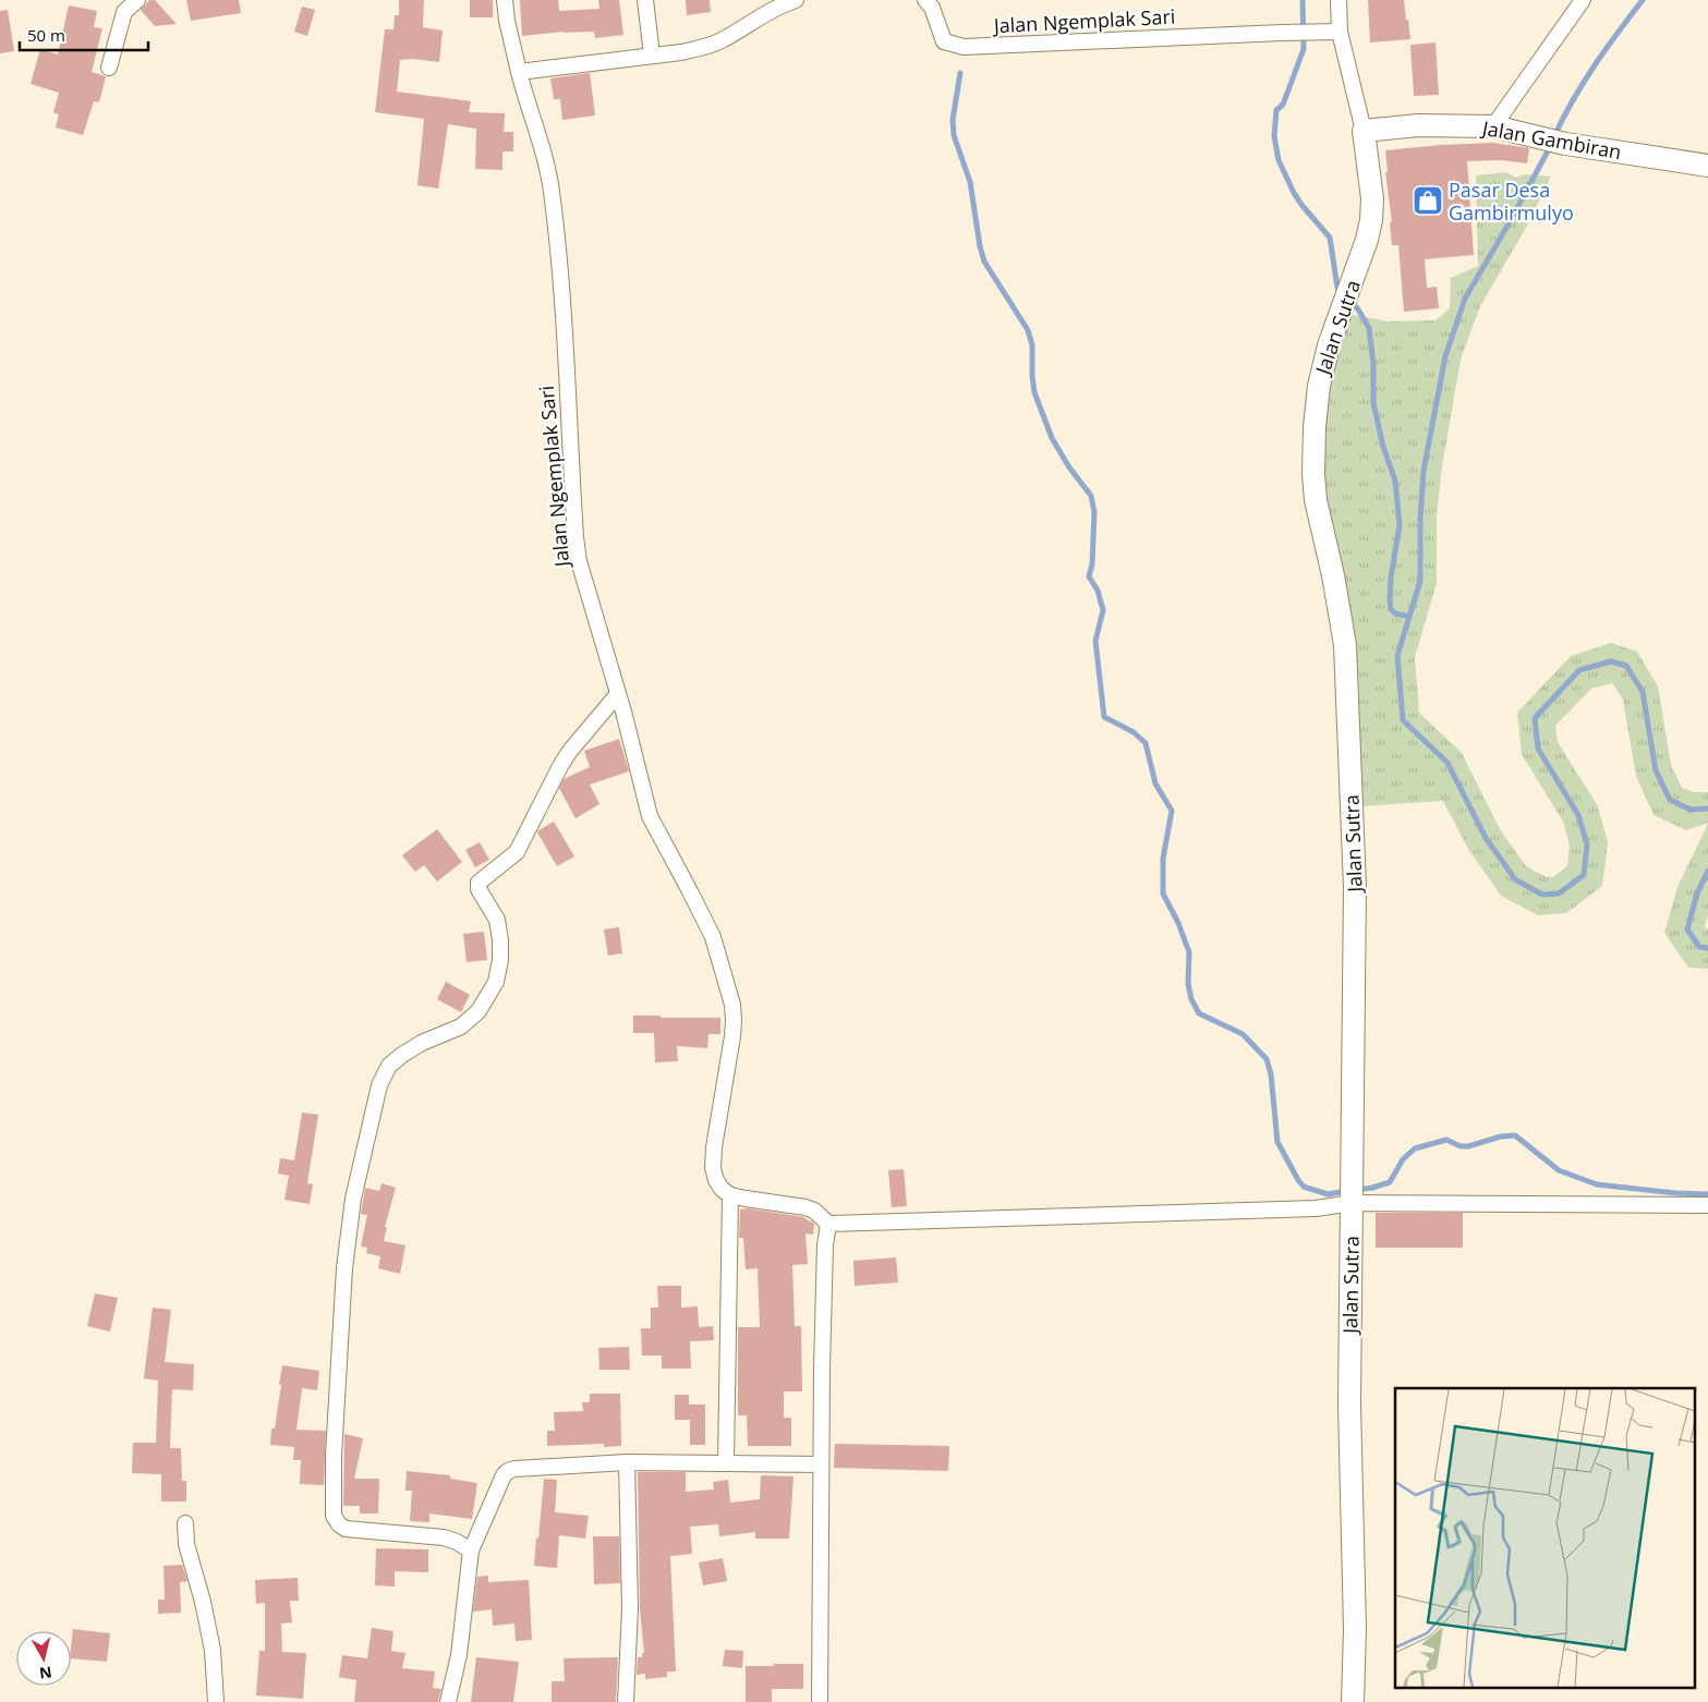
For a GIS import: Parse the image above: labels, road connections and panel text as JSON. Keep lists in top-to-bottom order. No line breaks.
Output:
{"streets":{"street":["Jalan Ngemplak Sari","Jalan Gambiran","Jalan Sutra"]},"crossings":[["Jalan Ngemplak Sari","Jalan Sutra"],["Jalan Gambiran","Jalan Sutra"]],"places":{"shop":["Pasar Desa Gambirmulyo"]},"scale_bar":"50 m","north":"bottom"}
